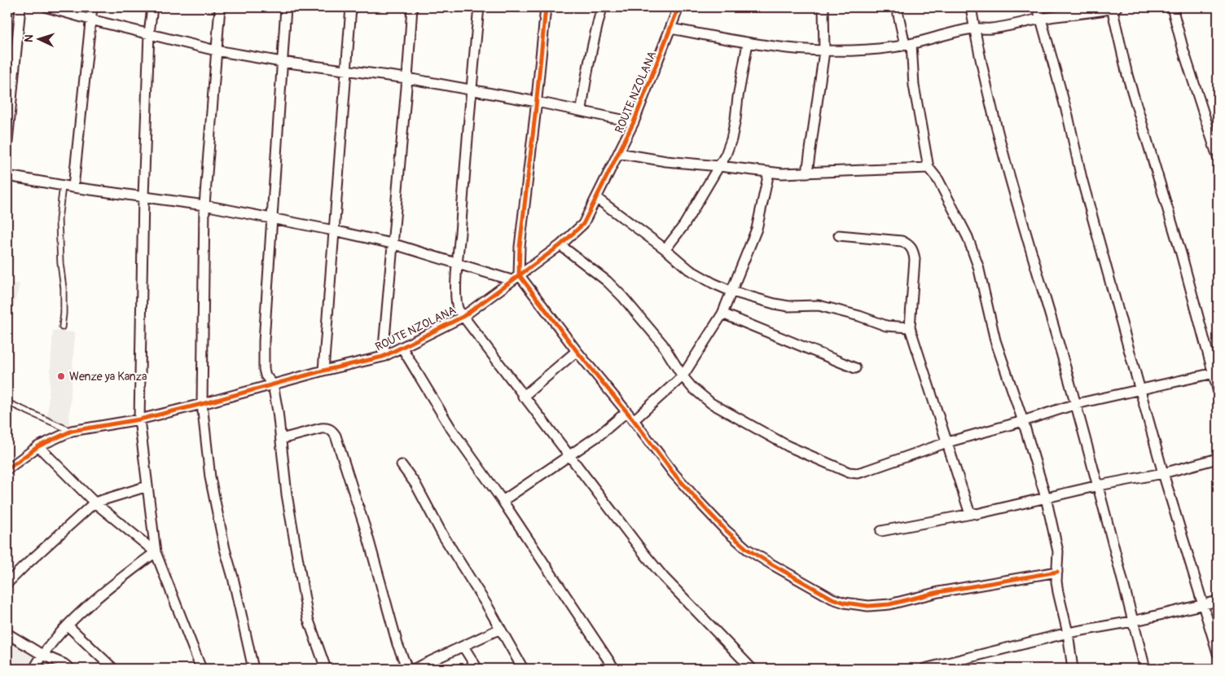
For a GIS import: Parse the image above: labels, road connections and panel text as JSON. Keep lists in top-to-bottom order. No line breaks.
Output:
{"streets":{"street":["ROUTE NZOLANA"]},"places":["Wenze ya Kanza"],"north":"left"}
